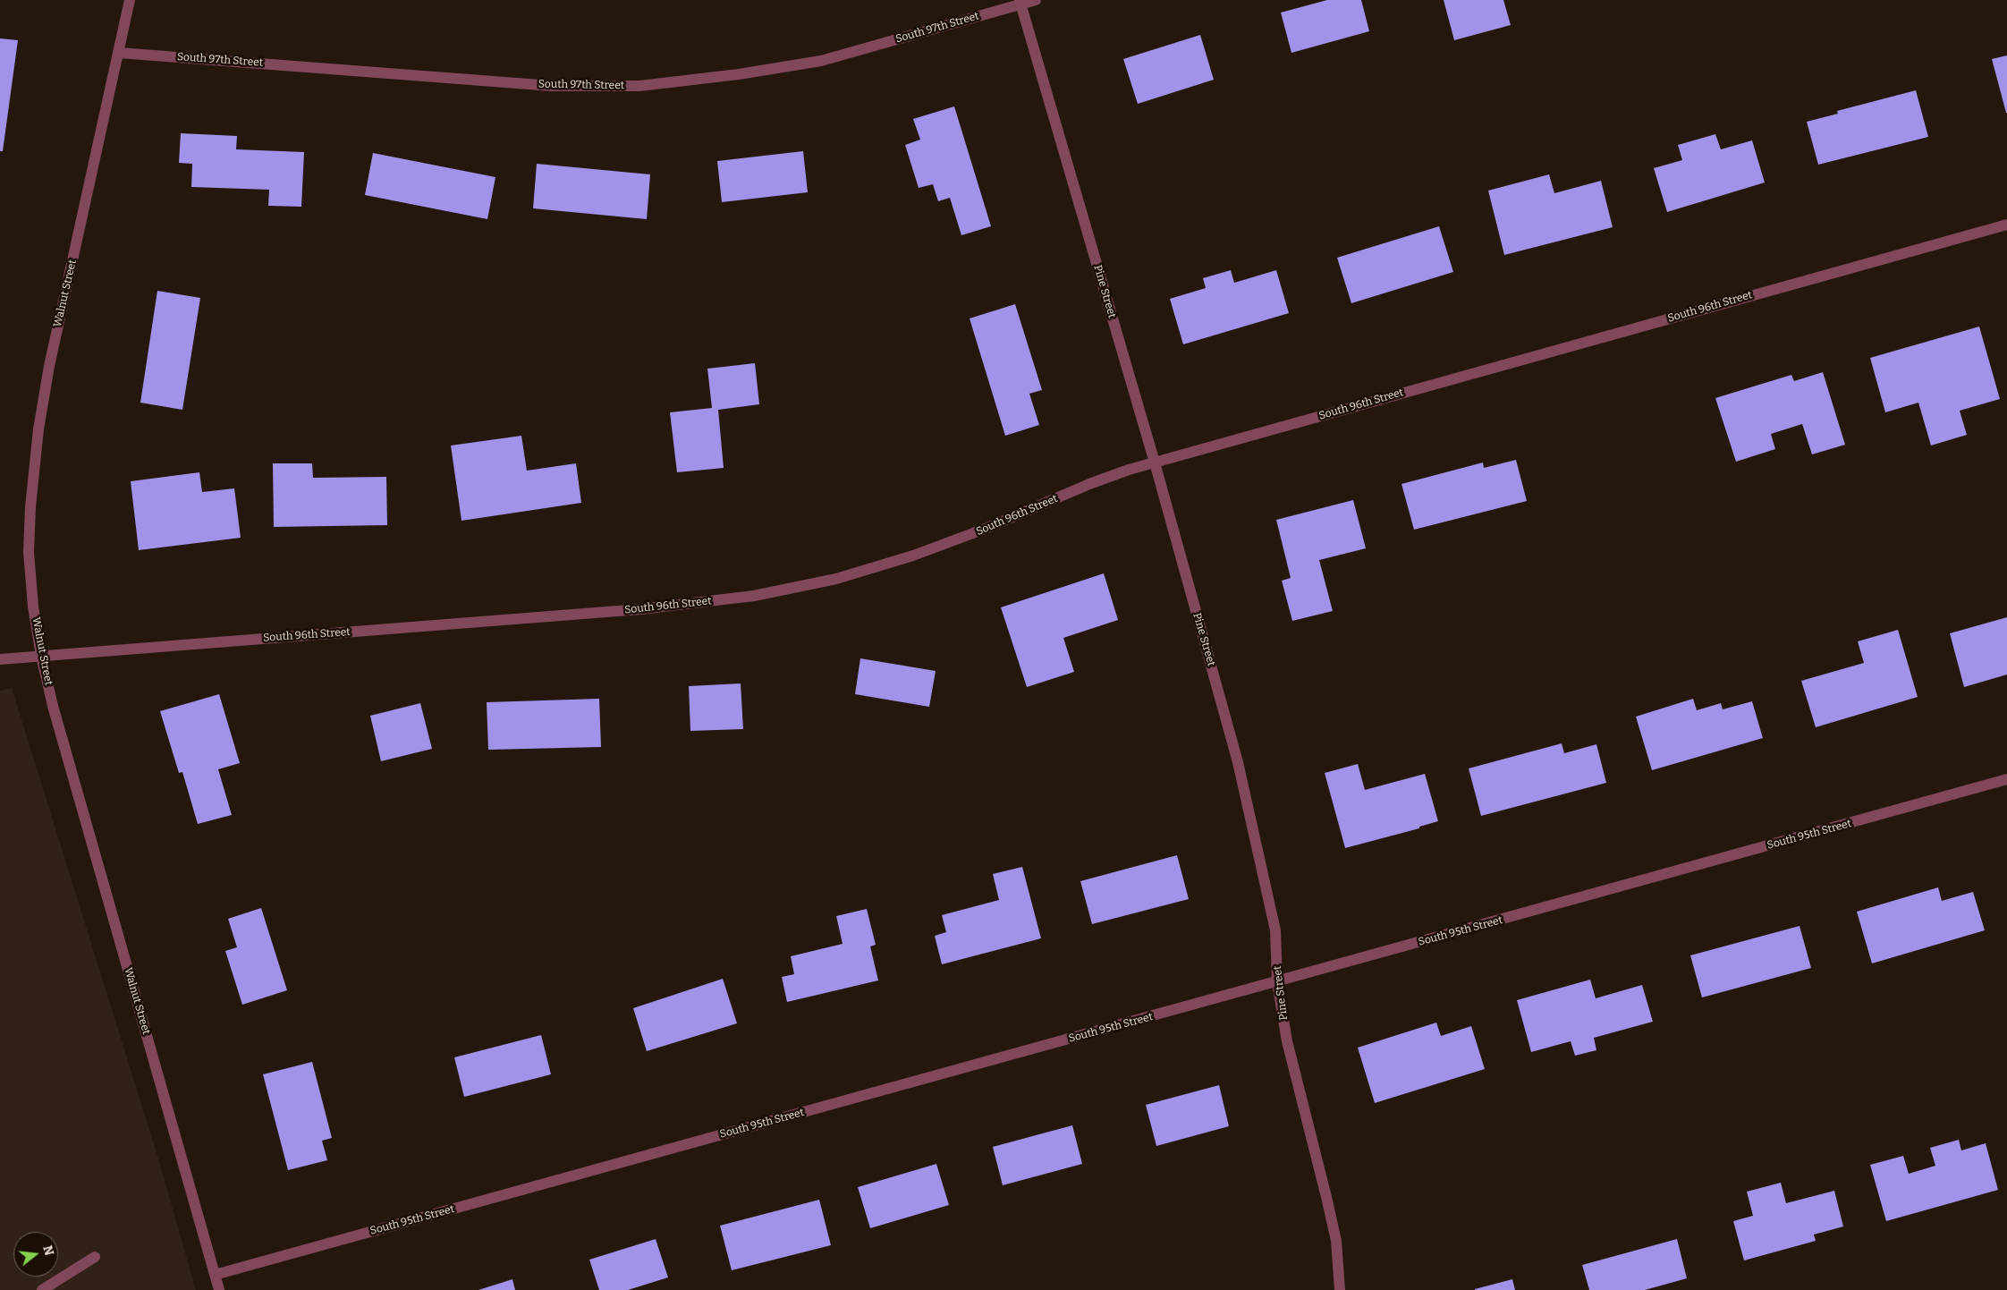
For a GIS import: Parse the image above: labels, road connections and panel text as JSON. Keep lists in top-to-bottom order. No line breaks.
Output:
{"streets":{"street":["South 97th Street","Pine Street","Walnut Street","South 96th Street","South 95th Street"]},"crossings":[["South 97th Street","Pine Street"],["South 97th Street","Walnut Street"],["Pine Street","South 96th Street"],["Pine Street","South 95th Street"],["Walnut Street","South 96th Street"],["Walnut Street","South 95th Street"]],"north":"right"}
